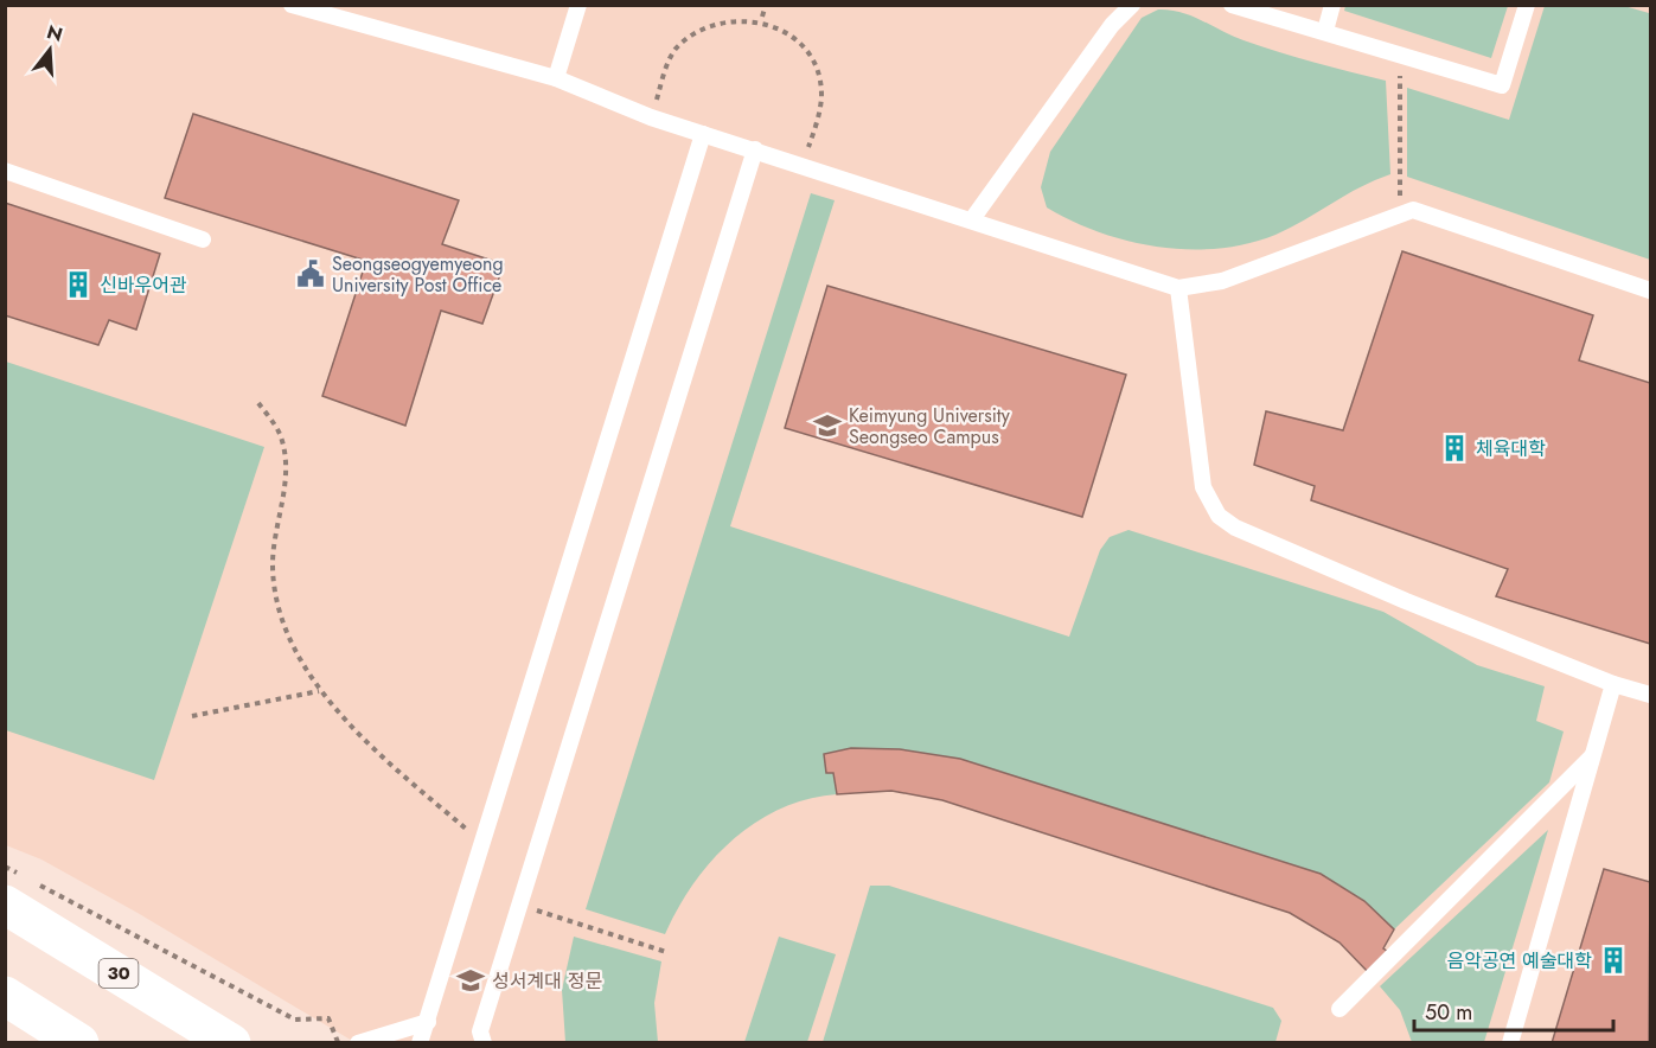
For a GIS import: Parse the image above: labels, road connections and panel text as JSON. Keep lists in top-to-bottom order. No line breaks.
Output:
{"streets":{"main road":["30"]},"places":{"public building":["Seongseogyemyeong University Post Office"],"building":["신바우어관","체육대학","음악공연 예술대학"],"school or university":["Keimyung University Seongseo Campus","성서계대 정문"]},"scale_bar":"50 m","north":"top"}
